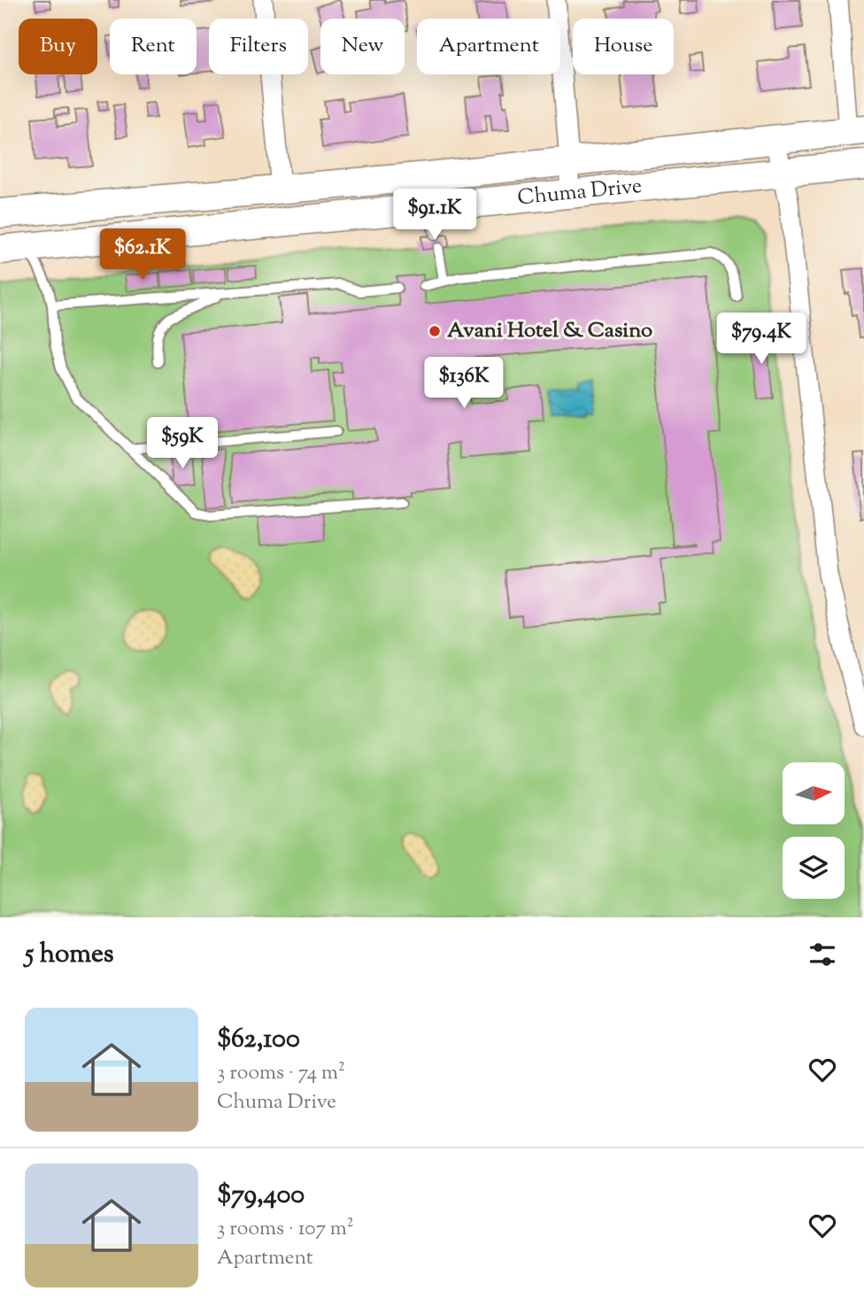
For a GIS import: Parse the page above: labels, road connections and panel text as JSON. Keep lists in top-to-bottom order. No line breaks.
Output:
{"streets":{"main road":["Chuma Drive"]},"places":["Avani Hotel & Casino"],"north":"right","page":{"chip":["Buy","Rent","Filters","New","Apartment","House"],"price":["$91.1K","$62.1K","$79.4K","$136K","$59K"],"heading":"5 homes","list":[{"name":"$62,100","note":"3 rooms · 74 m² · Chuma Drive"},{"name":"$79,400","note":"3 rooms · 107 m² · Apartment"}]}}
